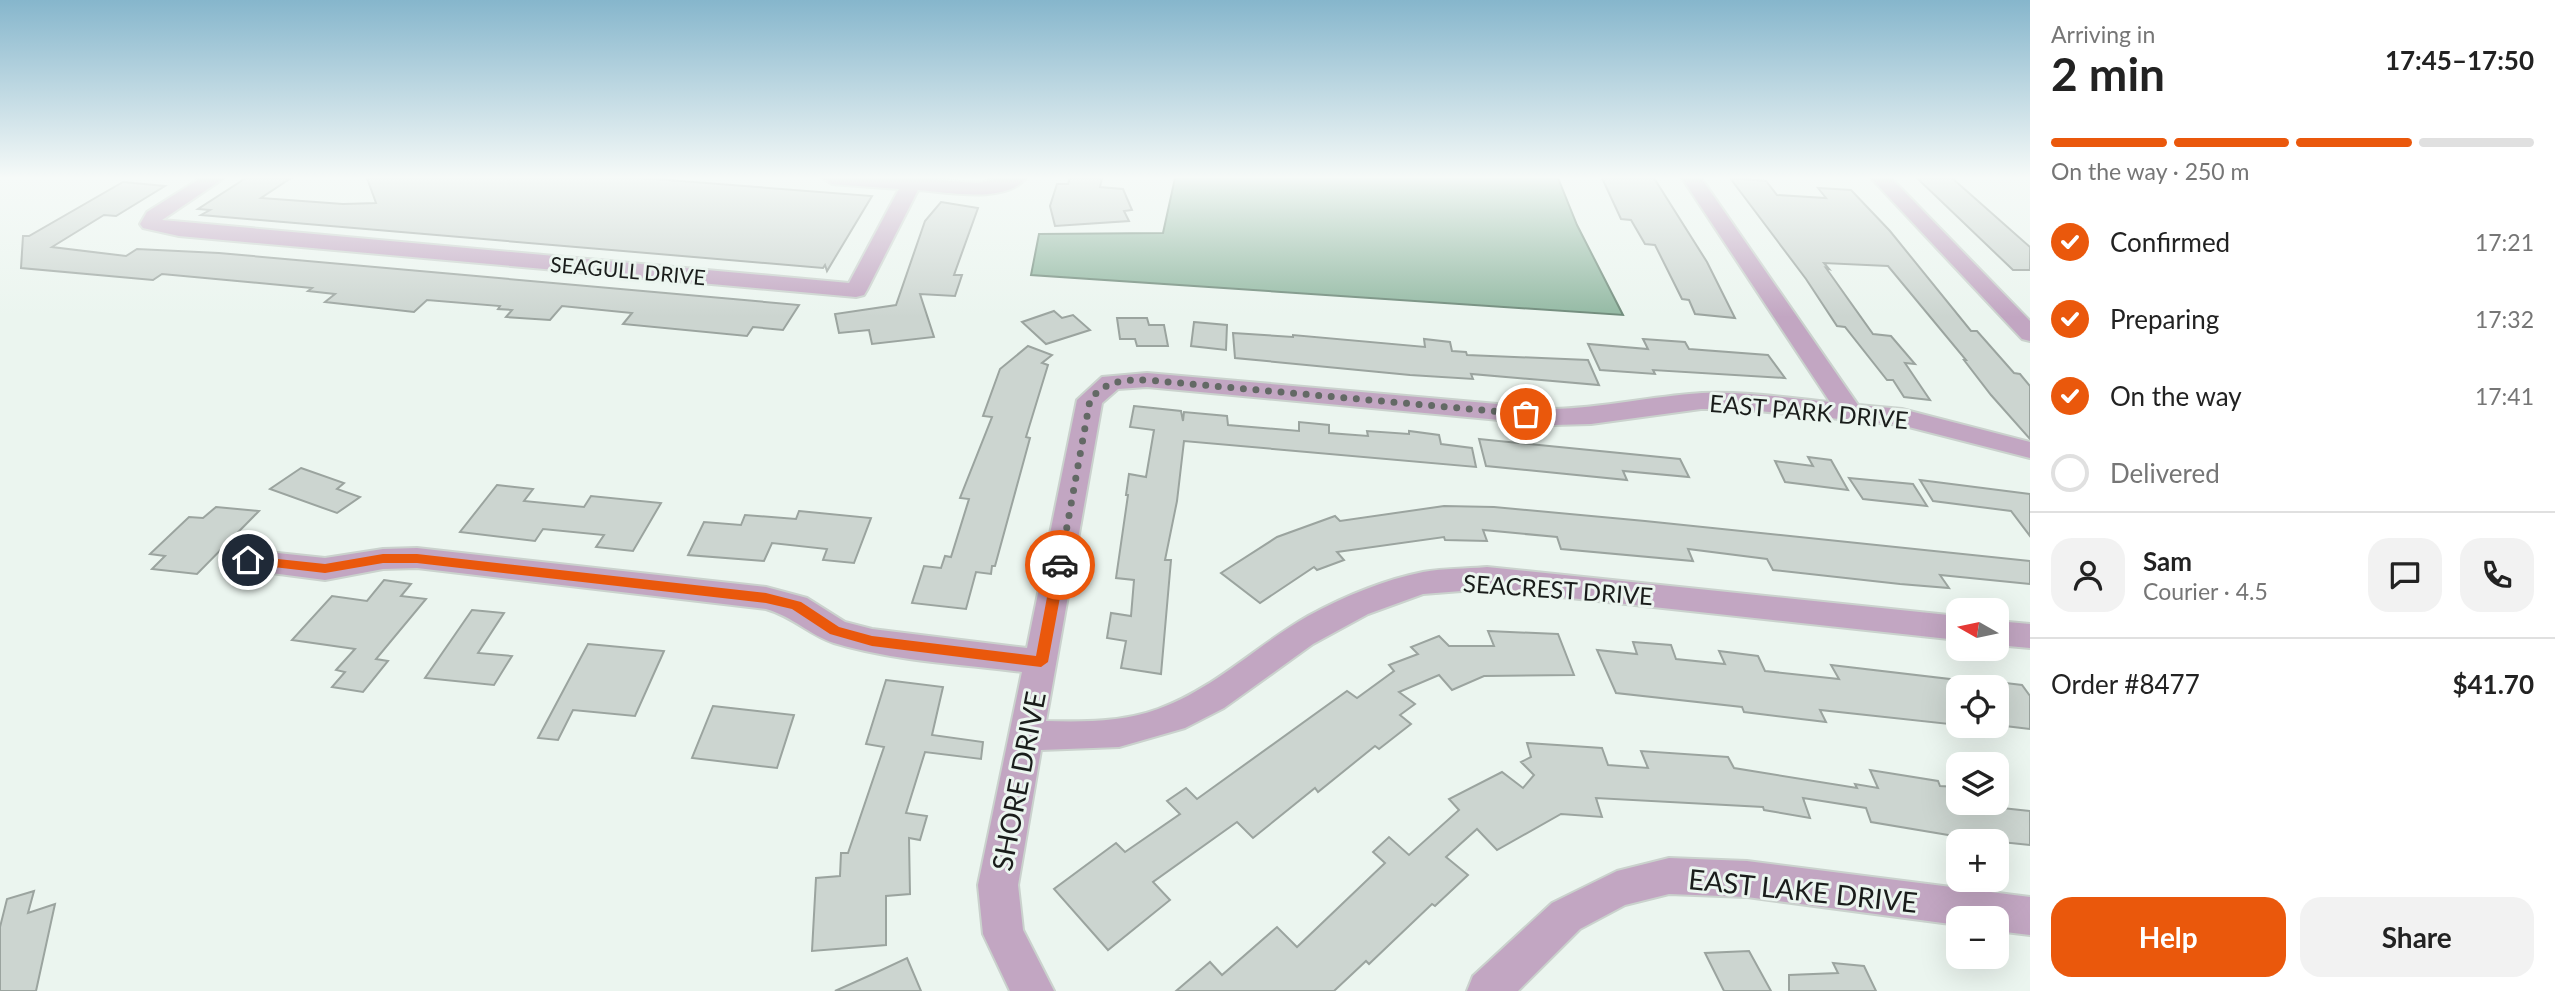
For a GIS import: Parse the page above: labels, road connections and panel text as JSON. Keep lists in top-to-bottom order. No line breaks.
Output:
{"streets":{"street":["SEAGULL DRIVE","EAST PARK DRIVE","SEACREST DRIVE","SHORE DRIVE","EAST LAKE DRIVE"]},"crossings":[["EAST PARK DRIVE","SHORE DRIVE"],["SEACREST DRIVE","SHORE DRIVE"]],"north":"left","page":{"heading":["2 min","Arriving in","17:45–17:50"],"panel":["Sam","Courier · 4.5","Order #8477","$41.70"],"bar":"On the way · 250 m","list":[["Confirmed","17:21"],["Preparing","17:32"],["On the way","17:41"],"Delivered"],"map_buttons":["+","−"],"buttons":["Help","Share"]}}
